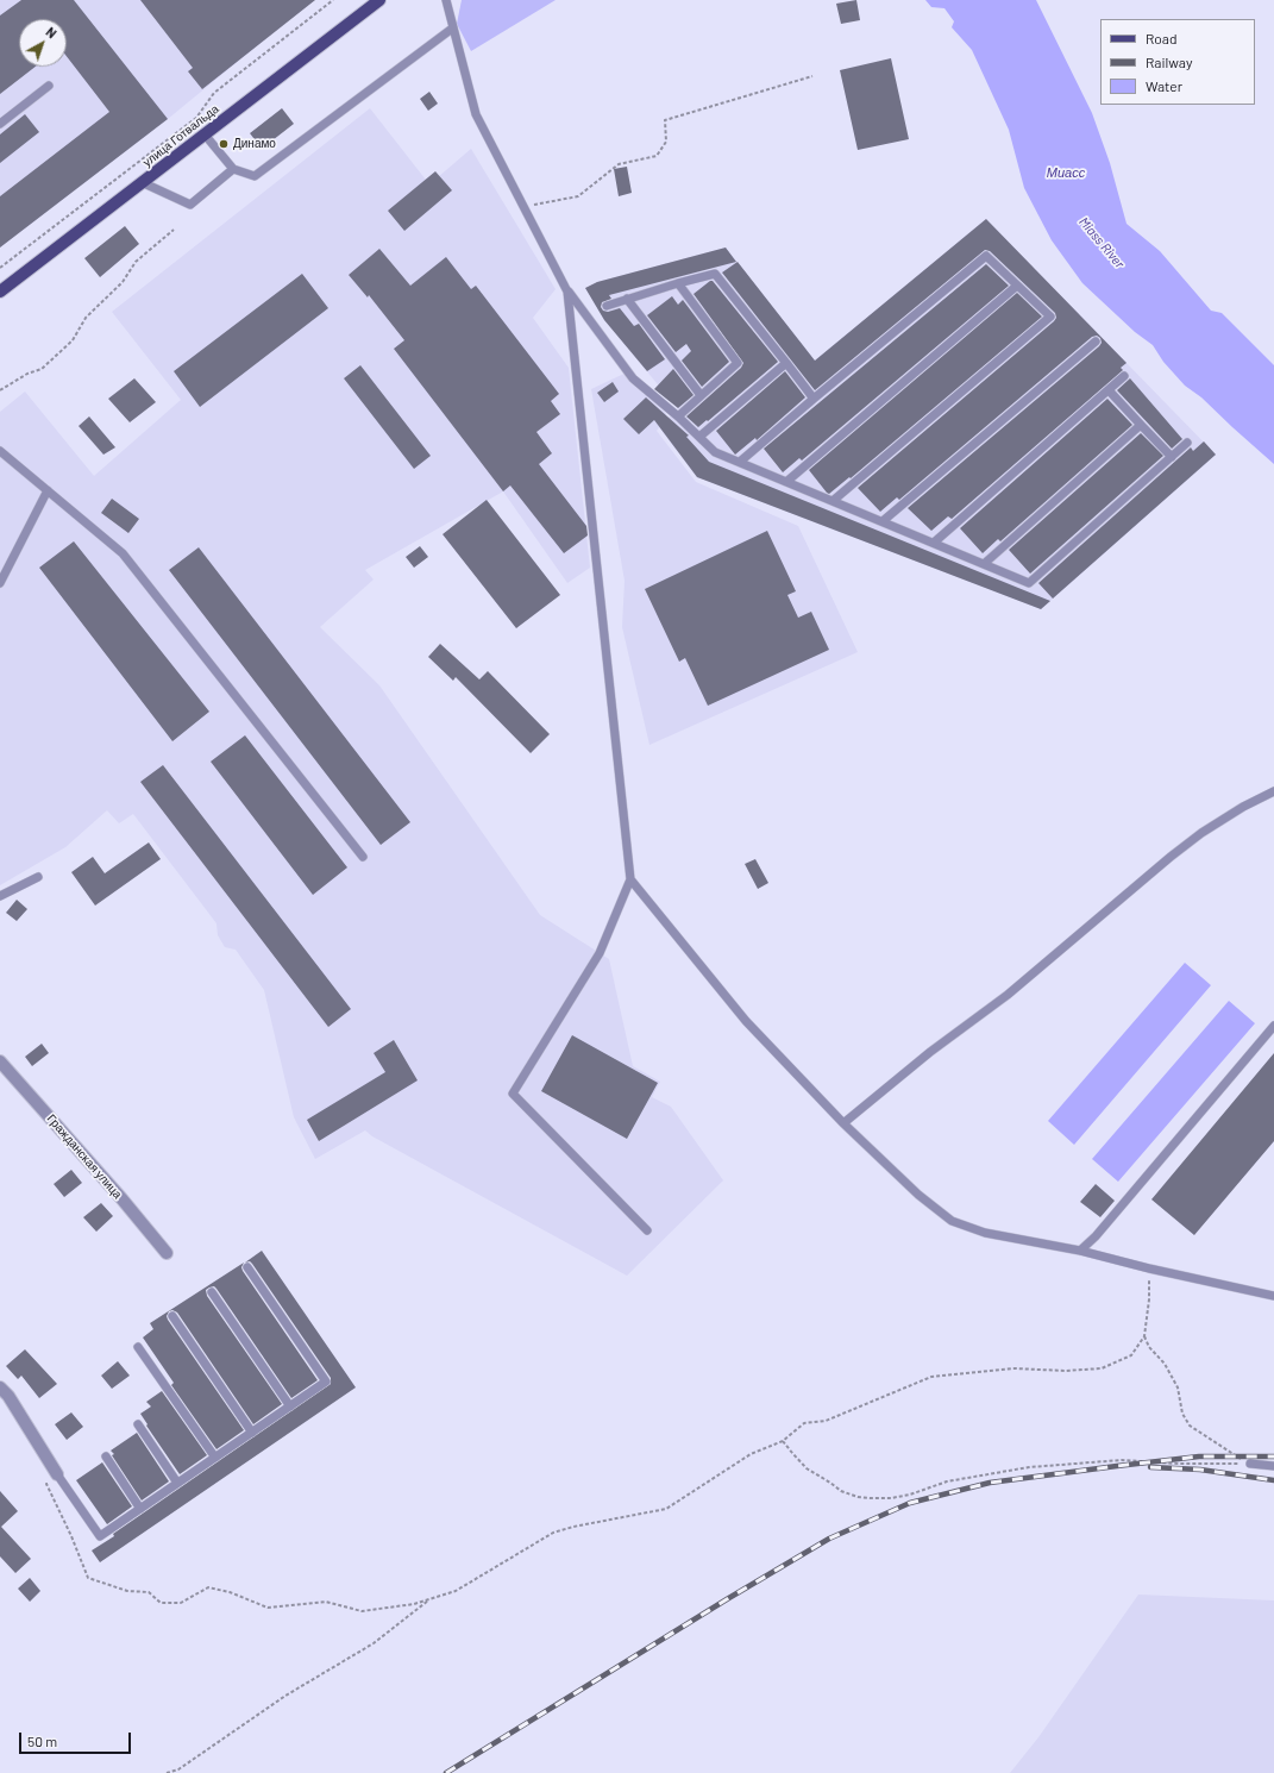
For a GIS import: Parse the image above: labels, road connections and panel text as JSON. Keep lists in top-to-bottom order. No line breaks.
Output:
{"streets":{"main road":["улица Готвальда"],"street":["Гражданская улица"]},"water":["Миасс","Miass River"],"places":["Динамо"],"legend":["Road","Railway","Water"],"scale_bar":"50 m","north":"top right"}
